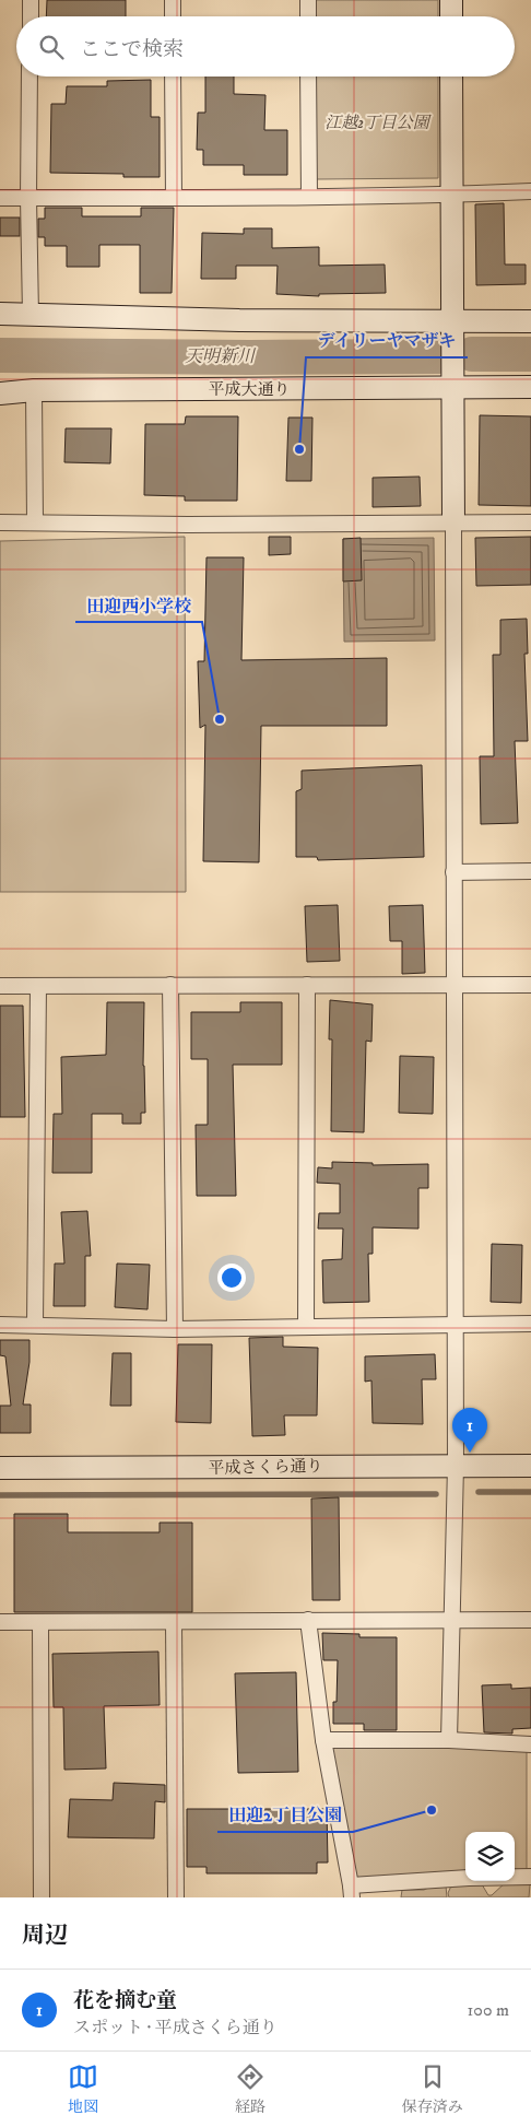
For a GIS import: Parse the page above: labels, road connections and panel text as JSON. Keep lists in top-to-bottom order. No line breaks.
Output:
{"streets":{"street":["平成大通り","平成さくら通り"]},"water":["天明新川"],"parks":["江越2丁目公園"],"places":["デイリーヤマザキ","田迎西小学校","田迎2丁目公園"],"page":{"search":"ここで検索","pins":"1","heading":"周辺","list":[{"mark":"1","name":"花を摘む童","note":"スポット · 平成さくら通り","value":"100 m"}],"nav":["地図","経路","保存済み"]}}
